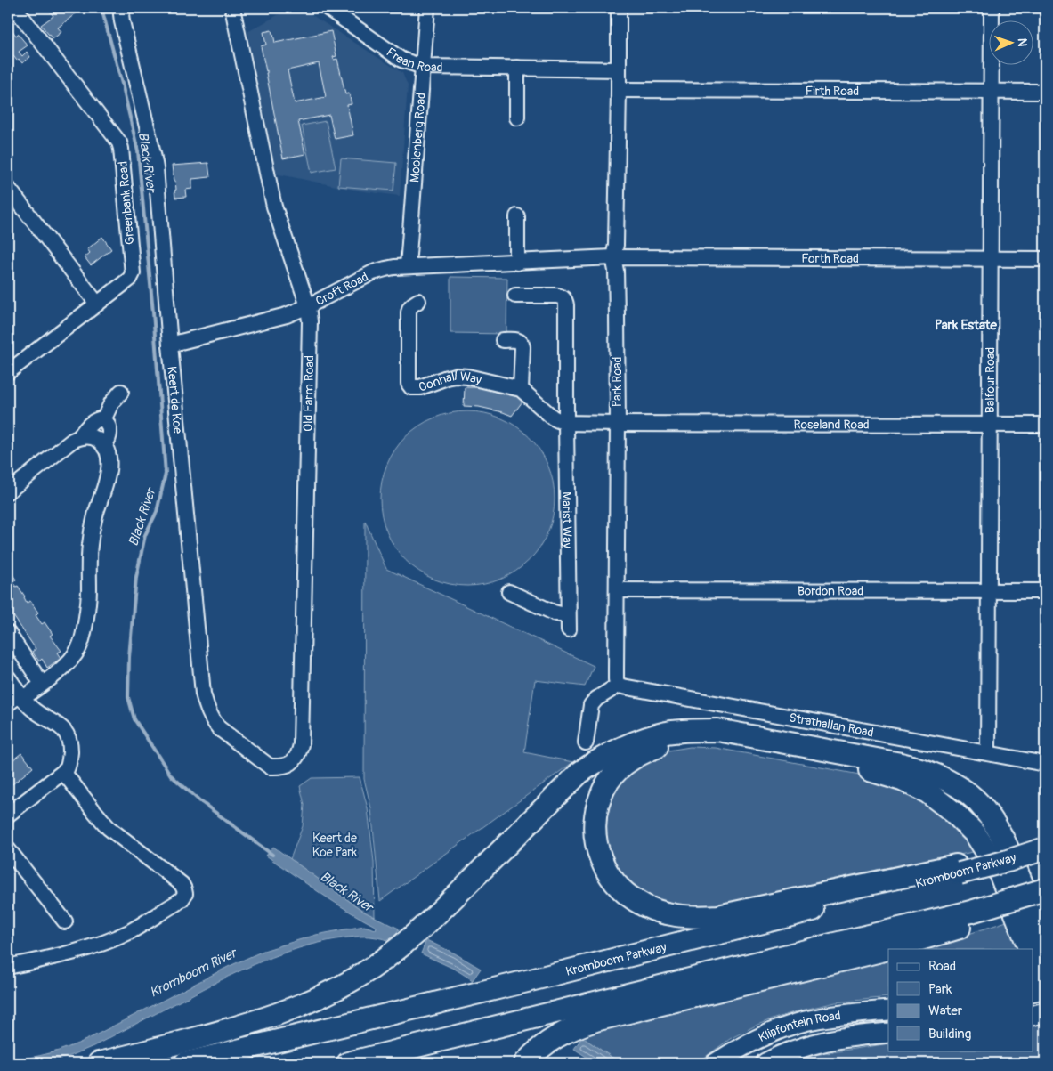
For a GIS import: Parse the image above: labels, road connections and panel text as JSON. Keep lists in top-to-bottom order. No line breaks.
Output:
{"streets":{"highway":["Kromboom Parkway"],"main road":["Klipfontein Road"],"street":["Frean Road","Firth Road","Moolenberg Road","Greenbank Road","Forth Road","Croft Road","Balfour Road","Park Road","Connall Way","Old Farm Road","Keert de Koe","Roseland Road","Marist Way","Bordon Road","Strathallan Road"]},"crossings":[["Frean Road","Moolenberg Road"],["Frean Road","Park Road"],["Firth Road","Balfour Road"],["Firth Road","Park Road"],["Moolenberg Road","Croft Road"],["Forth Road","Croft Road"],["Forth Road","Balfour Road"],["Forth Road","Park Road"],["Croft Road","Park Road"],["Croft Road","Old Farm Road"],["Croft Road","Keert de Koe"],["Balfour Road","Roseland Road"],["Balfour Road","Bordon Road"],["Balfour Road","Strathallan Road"],["Park Road","Roseland Road"],["Park Road","Bordon Road"],["Park Road","Strathallan Road"],["Connall Way","Roseland Road"],["Connall Way","Marist Way"],["Old Farm Road","Keert de Koe"],["Roseland Road","Marist Way"]],"districts":["Park Estate"],"water":["Black River","Kromboom River"],"parks":["Keert de Koe Park"],"legend":["Road","Park","Water","Building"],"north":"right"}
